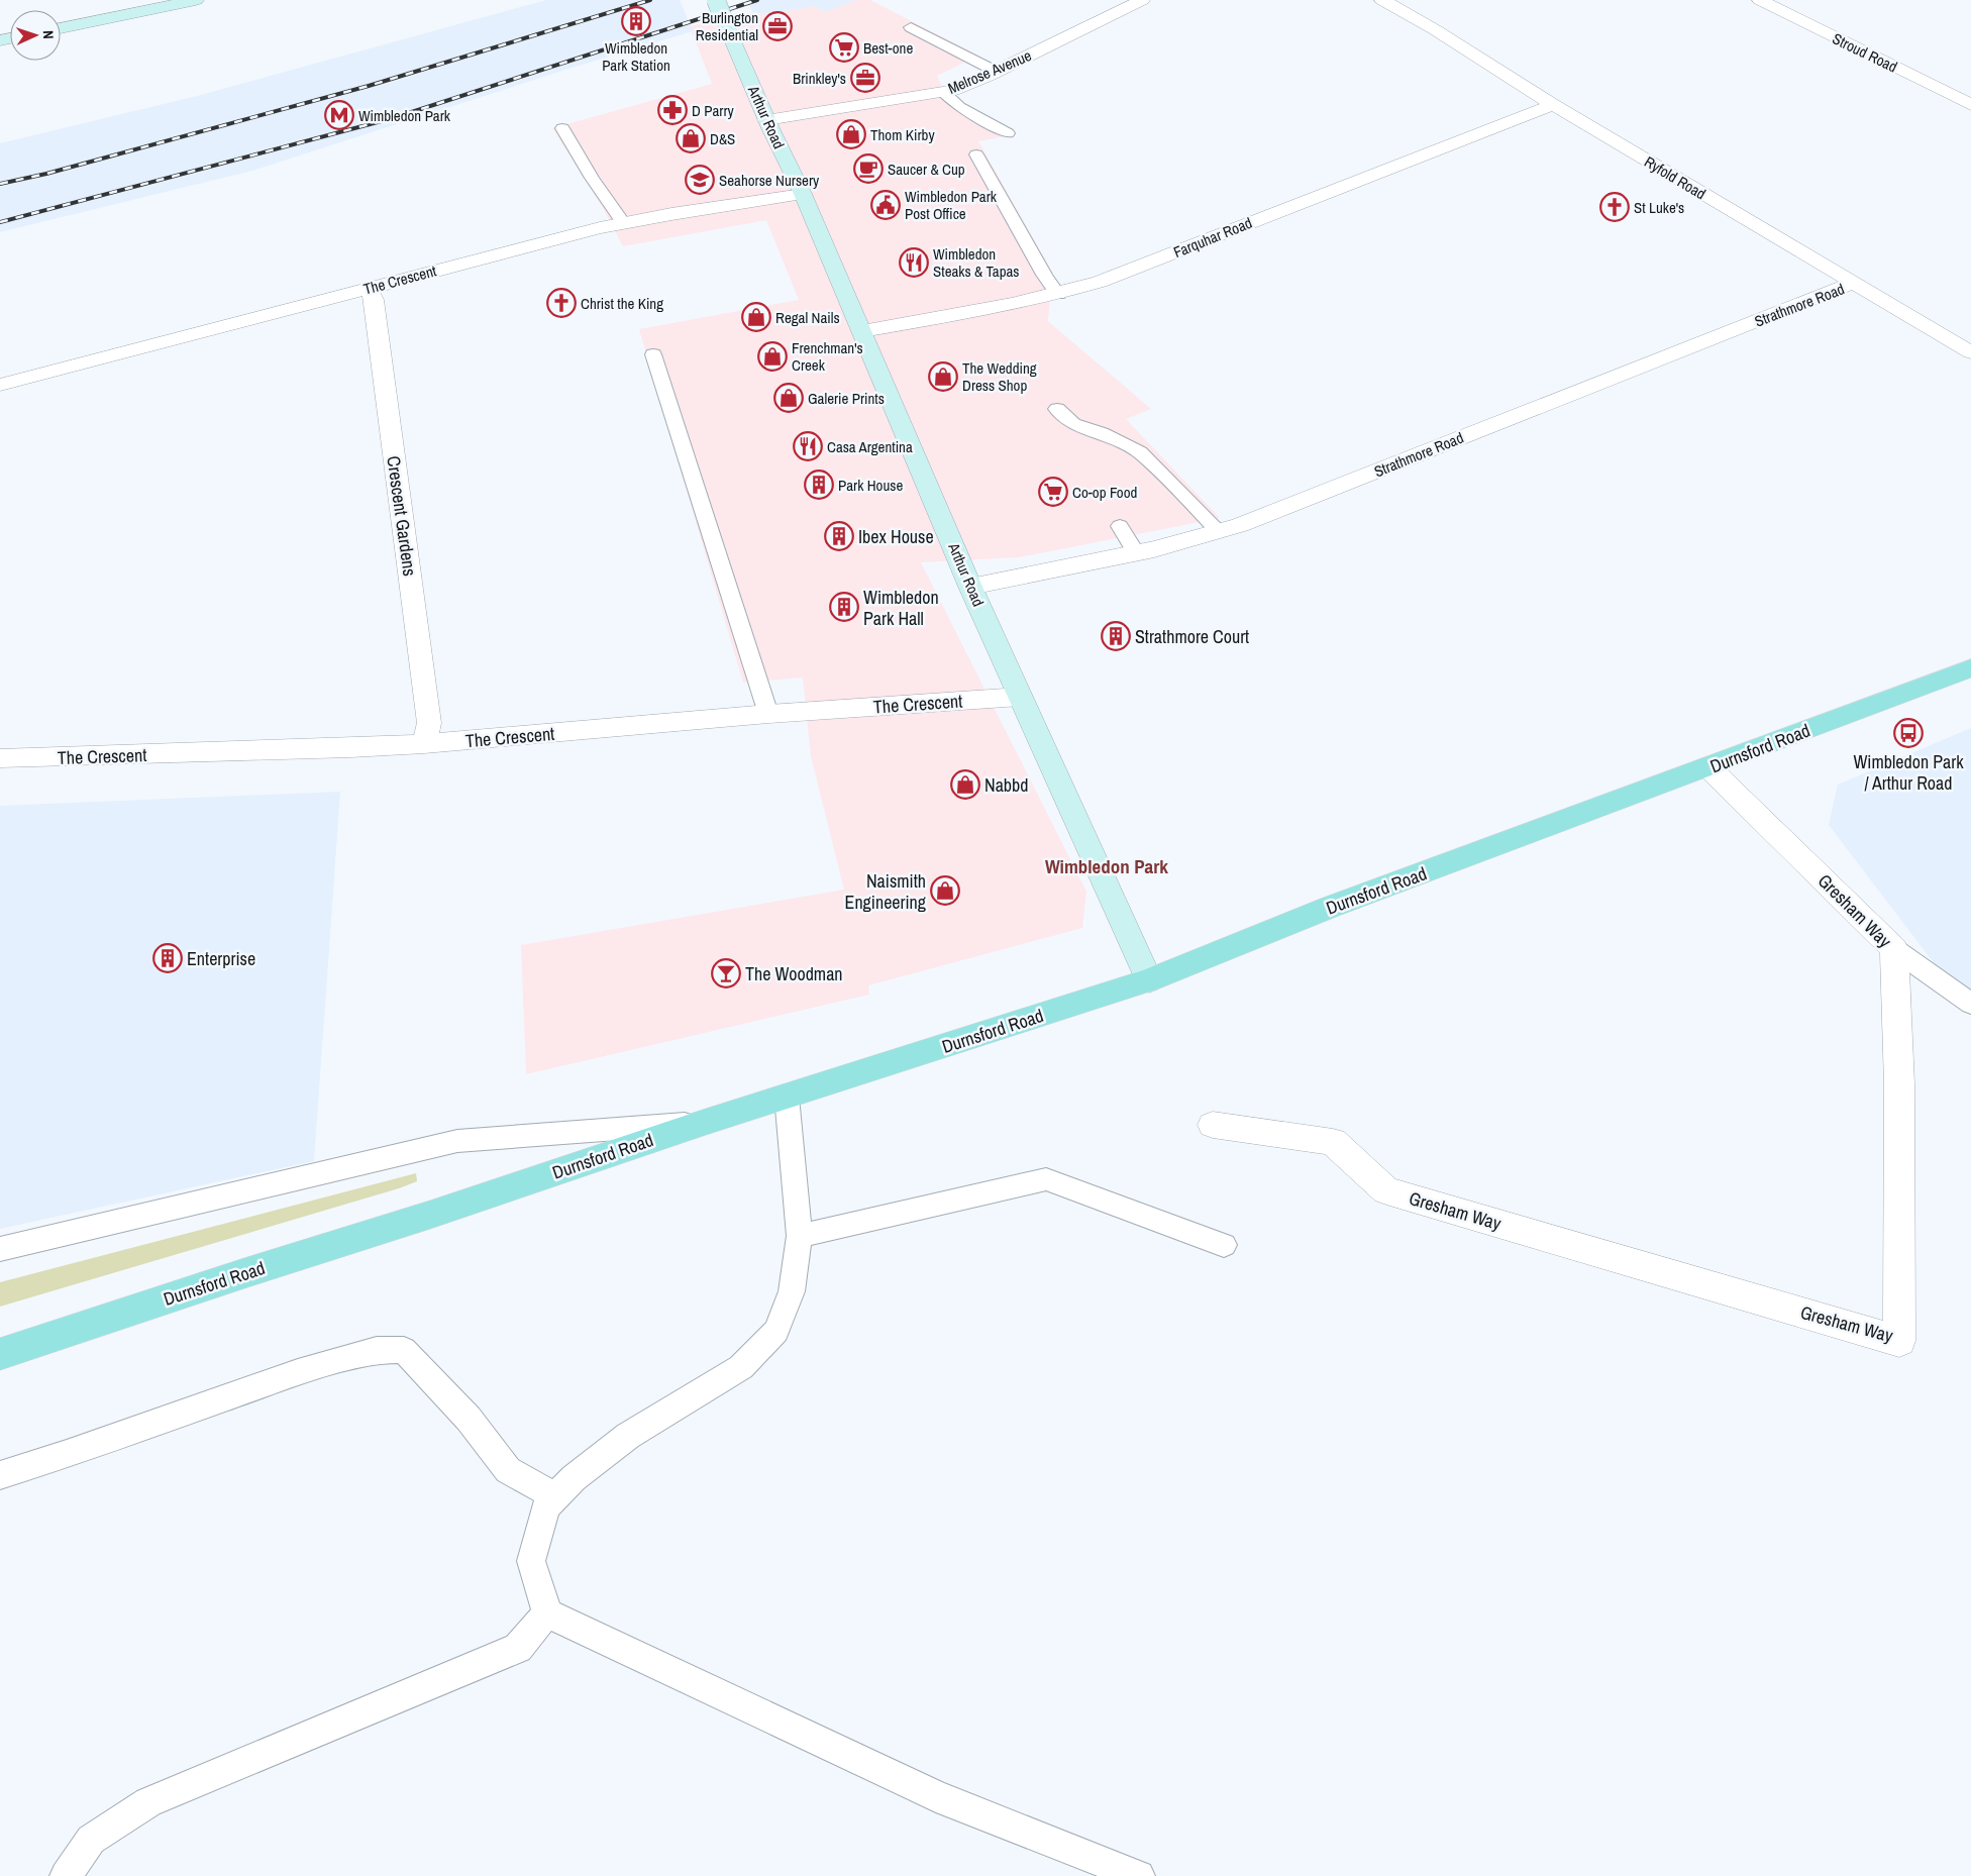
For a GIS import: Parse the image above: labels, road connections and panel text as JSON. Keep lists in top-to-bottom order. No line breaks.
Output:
{"streets":{"main road":["Durnsford Road"],"street":["Stroud Road","Melrose Avenue","Arthur Road","Ryfold Road","Farquhar Road","The Crescent","Strathmore Road","Crescent Gardens","Gresham Way"]},"crossings":[["Melrose Avenue","Arthur Road"],["Arthur Road","Farquhar Road"],["Arthur Road","The Crescent"],["Arthur Road","Strathmore Road"],["Arthur Road","Durnsford Road"],["Ryfold Road","Farquhar Road"],["Ryfold Road","Strathmore Road"],["The Crescent","Crescent Gardens"],["Durnsford Road","Gresham Way"]],"districts":["Wimbledon Park"],"places":{"building":["Wimbledon Park Station","Park House","Ibex House","Wimbledon Park Hall","Strathmore Court","Enterprise"],"office":["Burlington Residential","Brinkley's"],"supermarket":["Best-one","Co-op Food"],"pharmacy":["D Parry"],"metro station":["Wimbledon Park"],"shop":["Thom Kirby","D&S","Regal Nails","Frenchman's Creek","The Wedding Dress Shop","Galerie Prints","Nabbd","Naismith Engineering"],"cafe":["Saucer & Cup"],"school or university":["Seahorse Nursery"],"public building":["Wimbledon Park Post Office"],"church":["St Luke's","Christ the King"],"restaurant":["Wimbledon Steaks & Tapas","Casa Argentina"],"bus stop":["Wimbledon Park / Arthur Road"],"bar":["The Woodman"]},"north":"right"}
